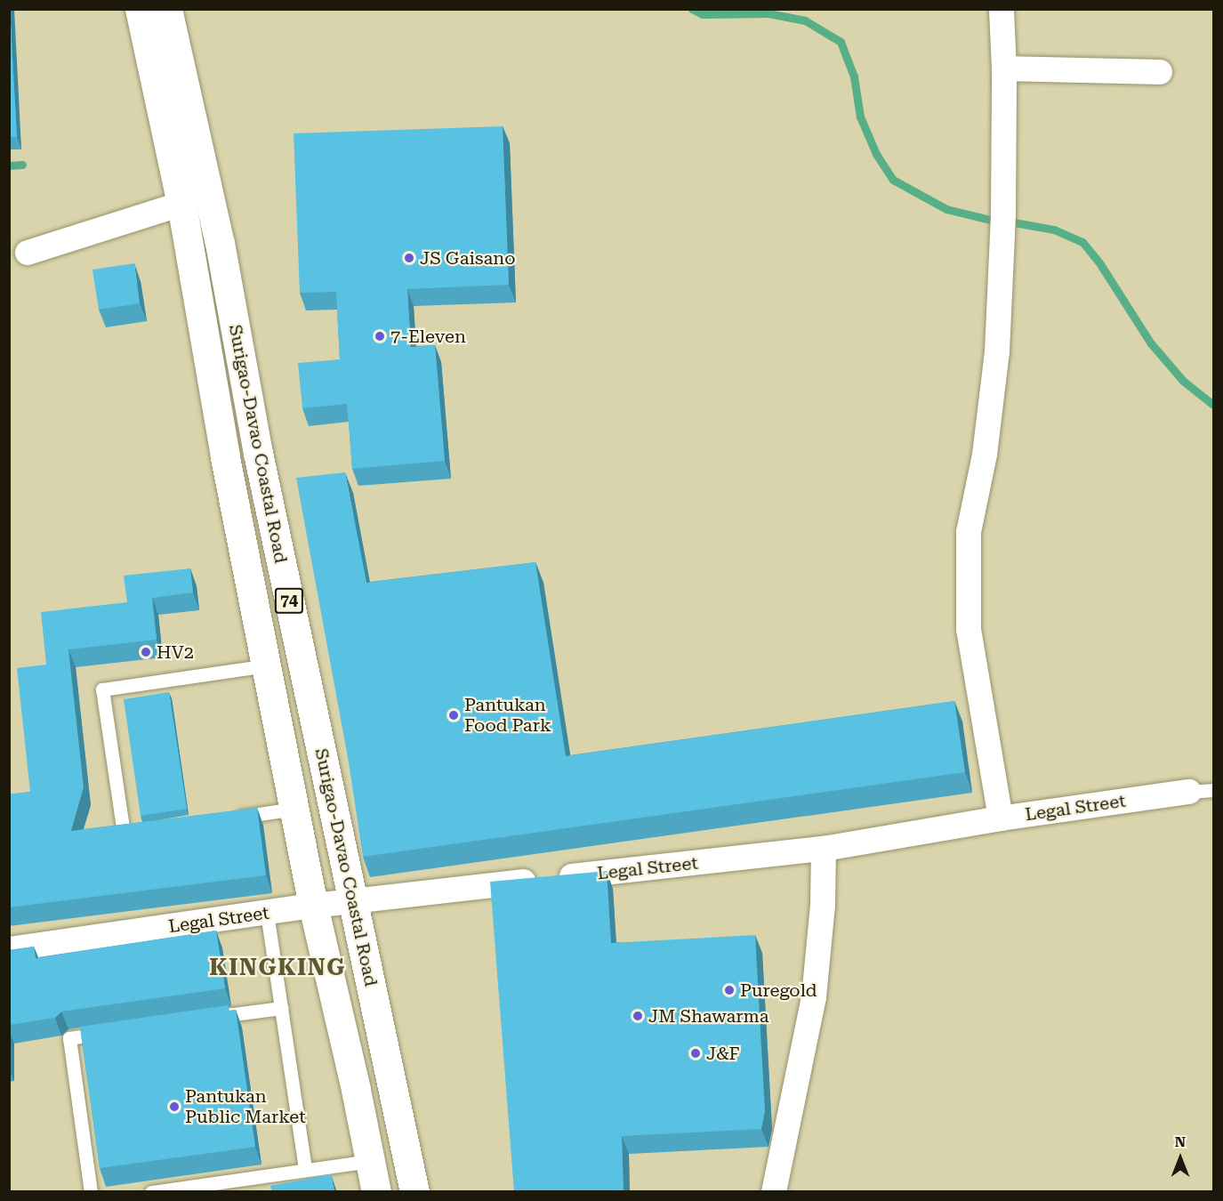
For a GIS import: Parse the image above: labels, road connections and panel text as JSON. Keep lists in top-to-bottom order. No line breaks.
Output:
{"streets":{"highway":["Surigao-Davao Coastal Road","74"],"street":["Legal Street"]},"crossings":[["Surigao-Davao Coastal Road","Legal Street"]],"districts":["KINGKING"],"places":["JS Gaisano","7-Eleven","HV2","Pantukan Food Park","Puregold","JM Shawarma","J&F","Pantukan Public Market"],"north":"top"}
